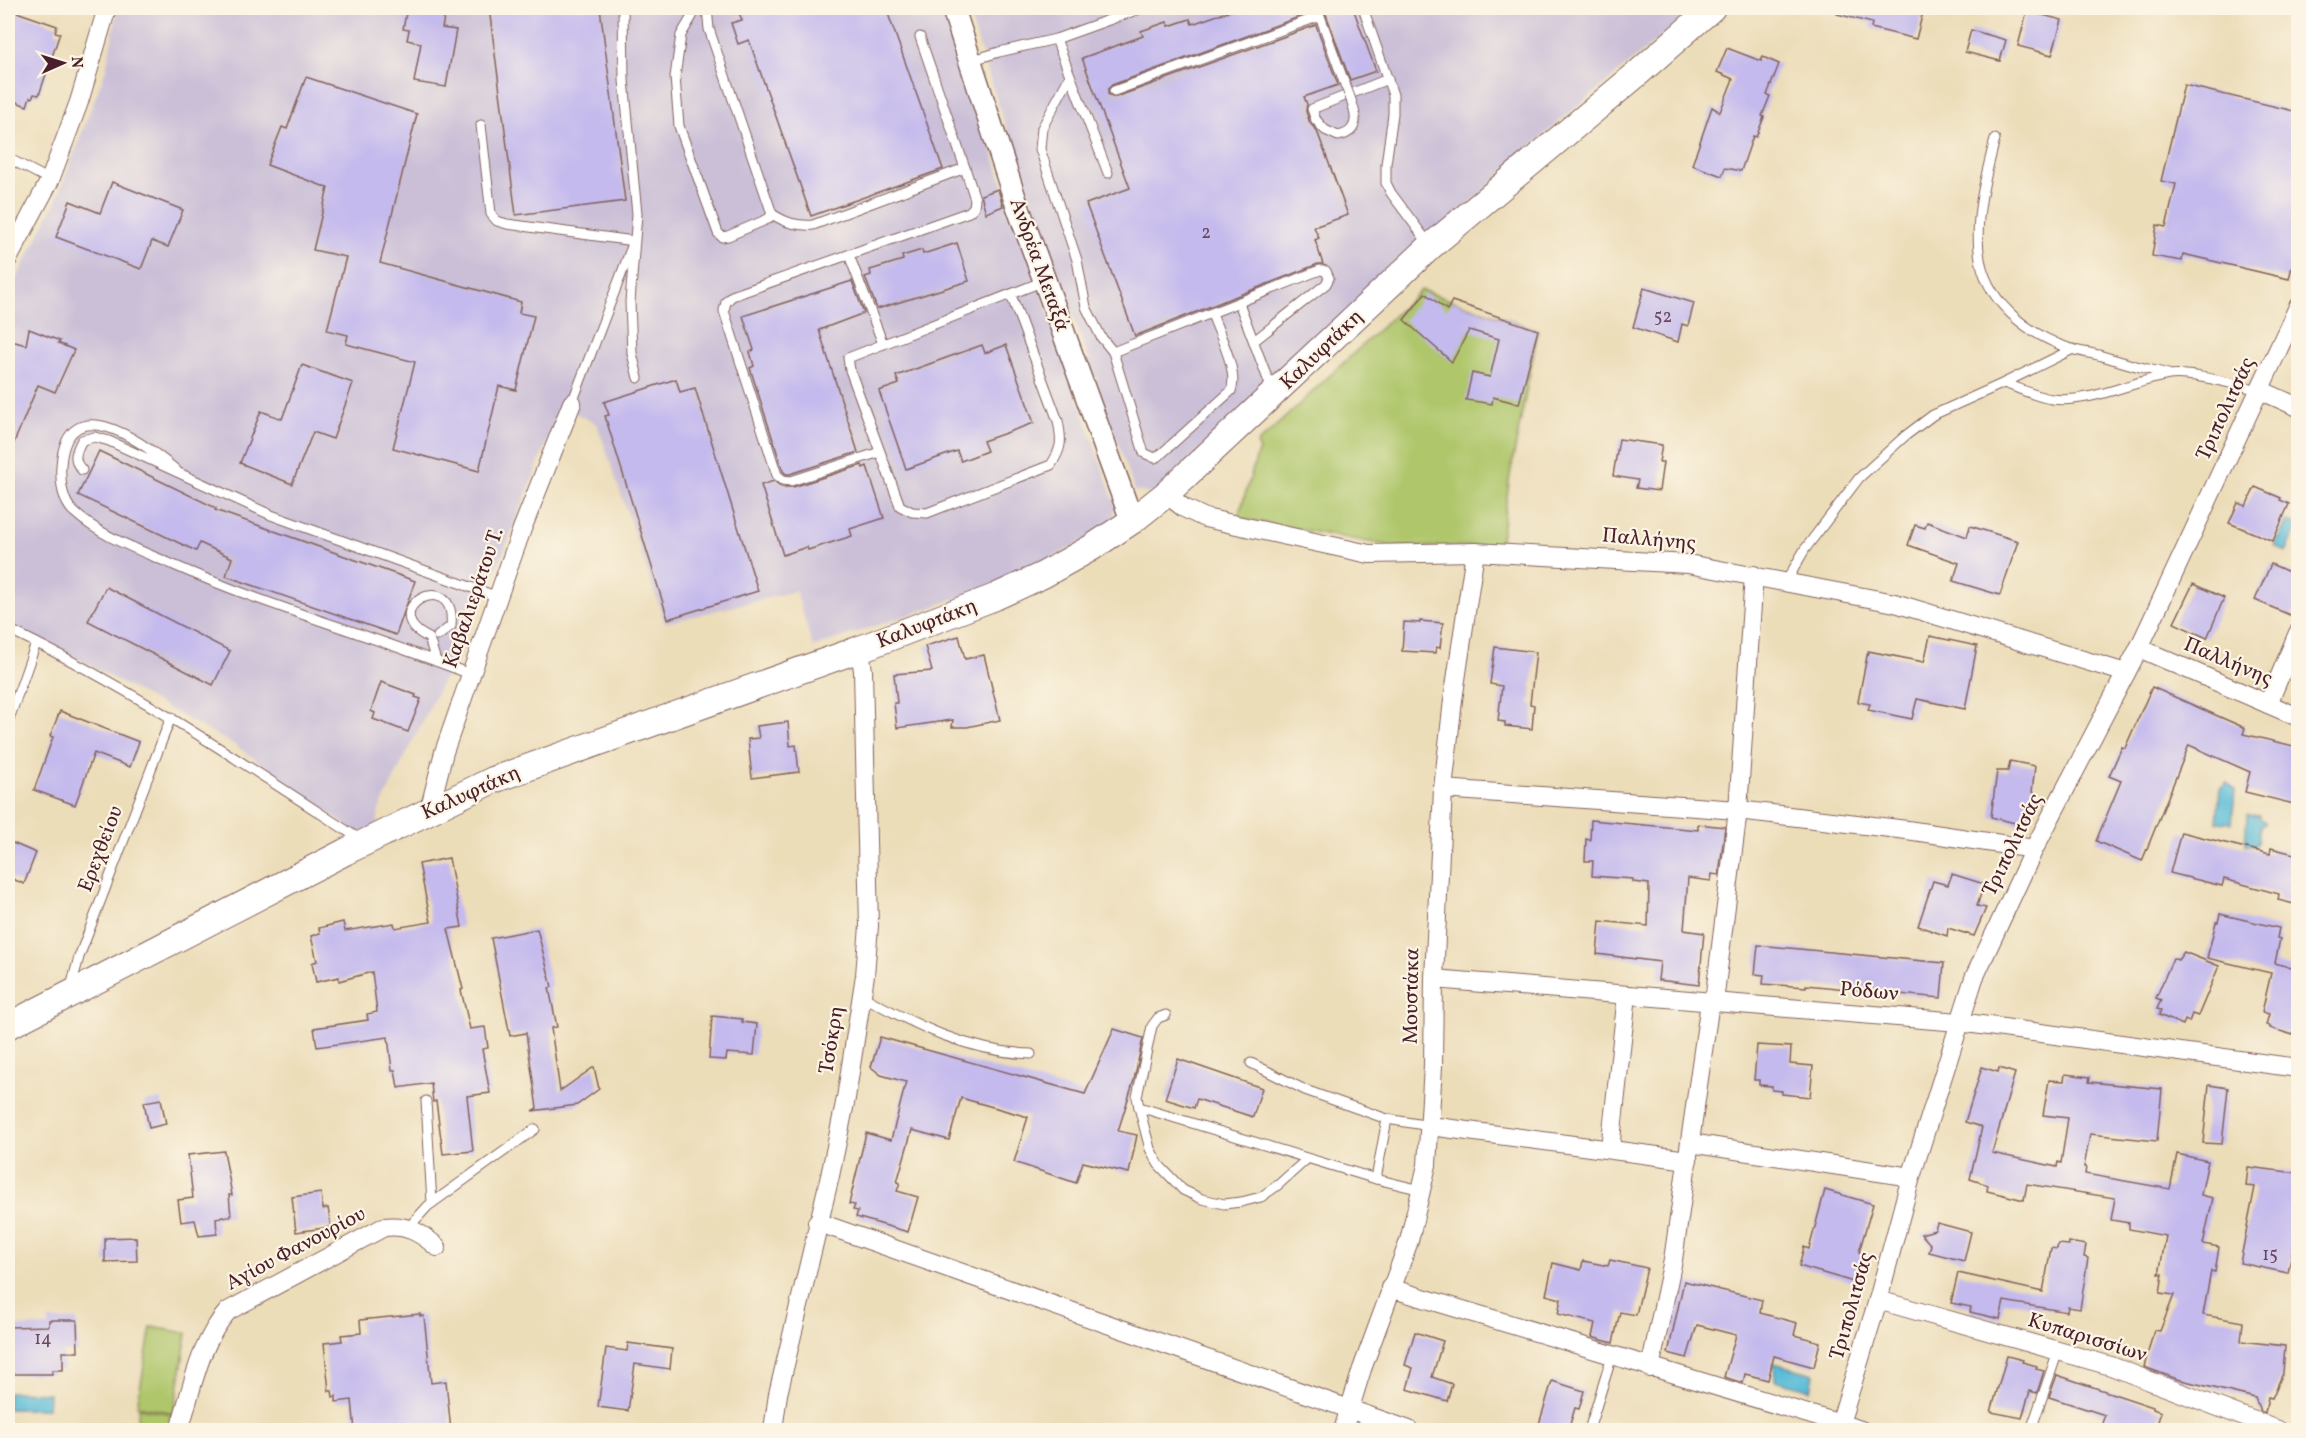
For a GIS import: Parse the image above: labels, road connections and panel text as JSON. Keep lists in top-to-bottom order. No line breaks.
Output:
{"streets":{"main road":["Καλυφτάκη"],"street":["Ανδρέα Μεταξά","Τριπολιτσάς","Παλλήνης","Καβαλιεράτου Τ.","Ρόδων","Μουστάκα","Τσόκρη","Αγίου Φανουρίου","Κυπαρισσίων"],"lane":["Ερεχθείου"]},"crossings":[["Ανδρέα Μεταξά","Καλυφτάκη"],["Καλυφτάκη","Παλλήνης"],["Καλυφτάκη","Καβαλιεράτου Τ."],["Καλυφτάκη","Ερεχθείου"],["Καλυφτάκη","Τσόκρη"],["Τριπολιτσάς","Παλλήνης"],["Τριπολιτσάς","Ρόδων"],["Τριπολιτσάς","Κυπαρισσίων"],["Παλλήνης","Μουστάκα"],["Ρόδων","Μουστάκα"]],"house_numbers":["2","52","15","14"],"north":"right"}
